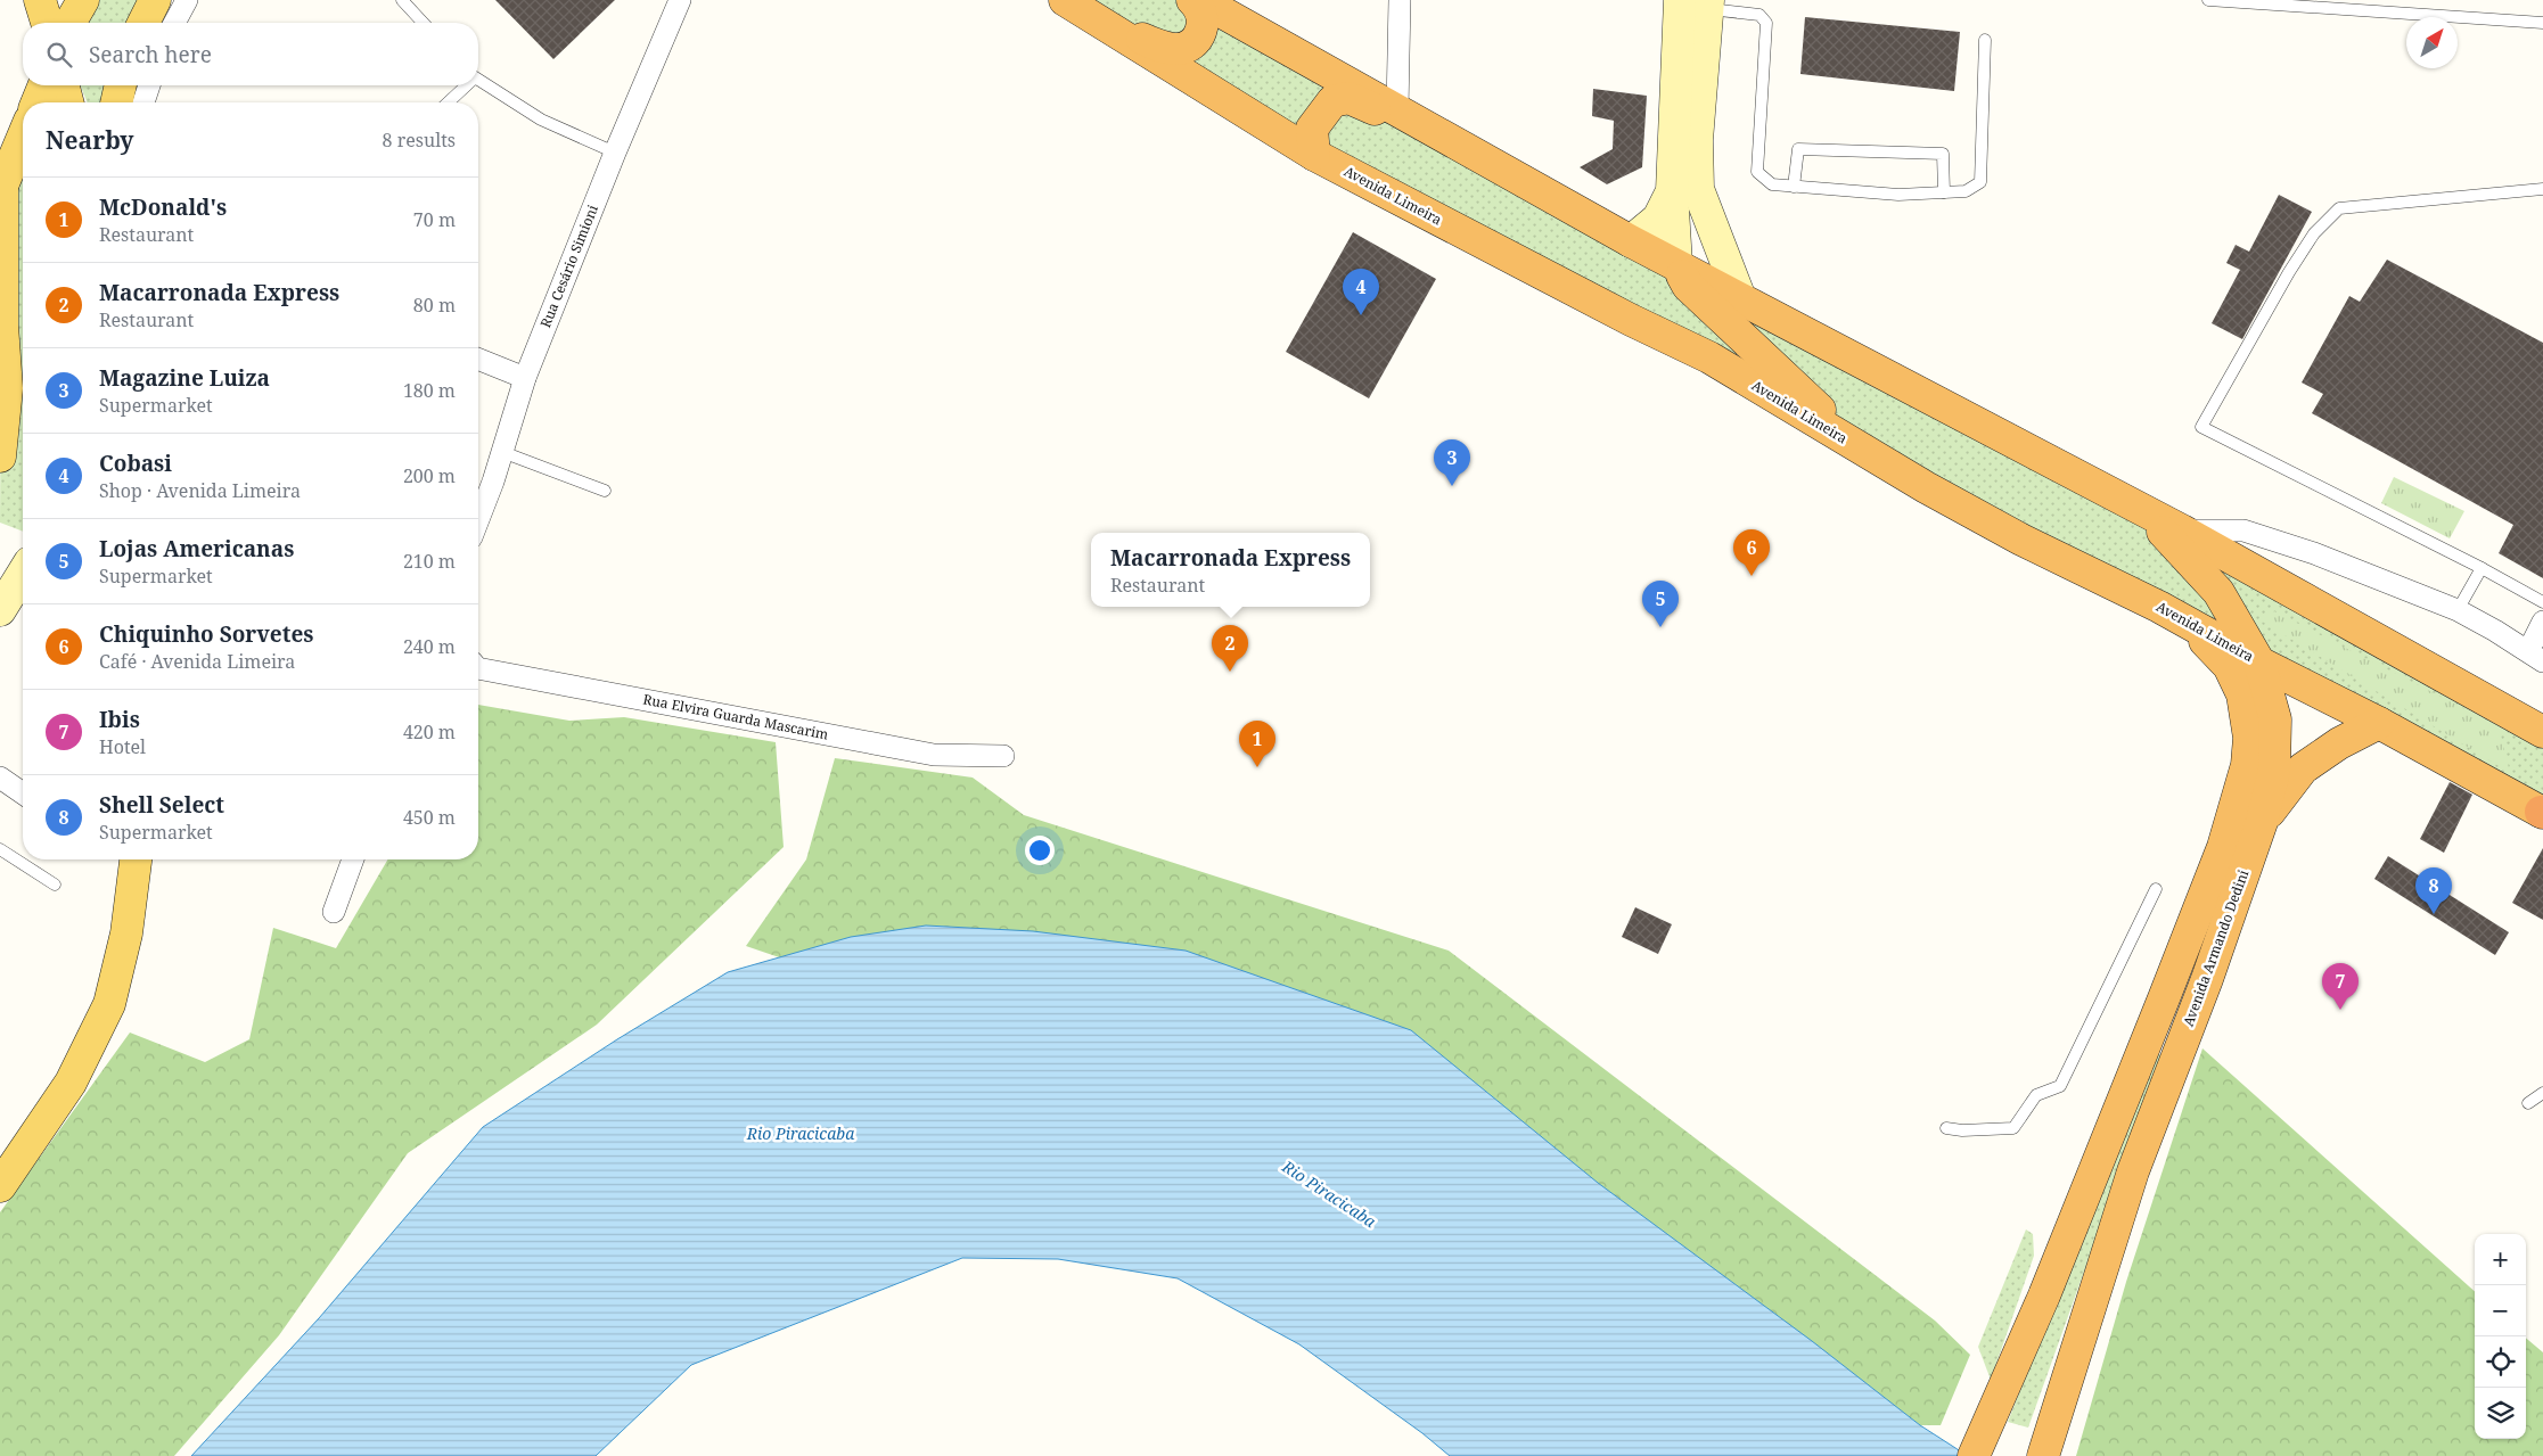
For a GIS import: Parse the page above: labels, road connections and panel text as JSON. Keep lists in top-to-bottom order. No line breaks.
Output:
{"streets":{"highway":["Avenida Limeira","Avenida Armando Dedini"],"street":["Rua Cesário Simioni","Rua Elvira Guarda Mascarim"]},"crossings":[["Avenida Limeira","Avenida Armando Dedini"]],"water":["Rio Piracicaba"],"north":"top right","page":{"search":"Search here","heading":["Nearby","8 results"],"list":[{"mark":"1","name":"McDonald's","note":"Restaurant","value":"70 m"},{"mark":"2","name":"Macarronada Express","note":"Restaurant","value":"80 m"},{"mark":"3","name":"Magazine Luiza","note":"Supermarket","value":"180 m"},{"mark":"4","name":"Cobasi","note":"Shop · Avenida Limeira","value":"200 m"},{"mark":"5","name":"Lojas Americanas","note":"Supermarket","value":"210 m"},{"mark":"6","name":"Chiquinho Sorvetes","note":"Café · Avenida Limeira","value":"240 m"},{"mark":"7","name":"Ibis","note":"Hotel","value":"420 m"},{"mark":"8","name":"Shell Select","note":"Supermarket","value":"450 m"}],"pins":["4","3","6","5","2","1","8","7"],"popup":["Macarronada Express","Restaurant"],"map_buttons":["+","−"]}}
